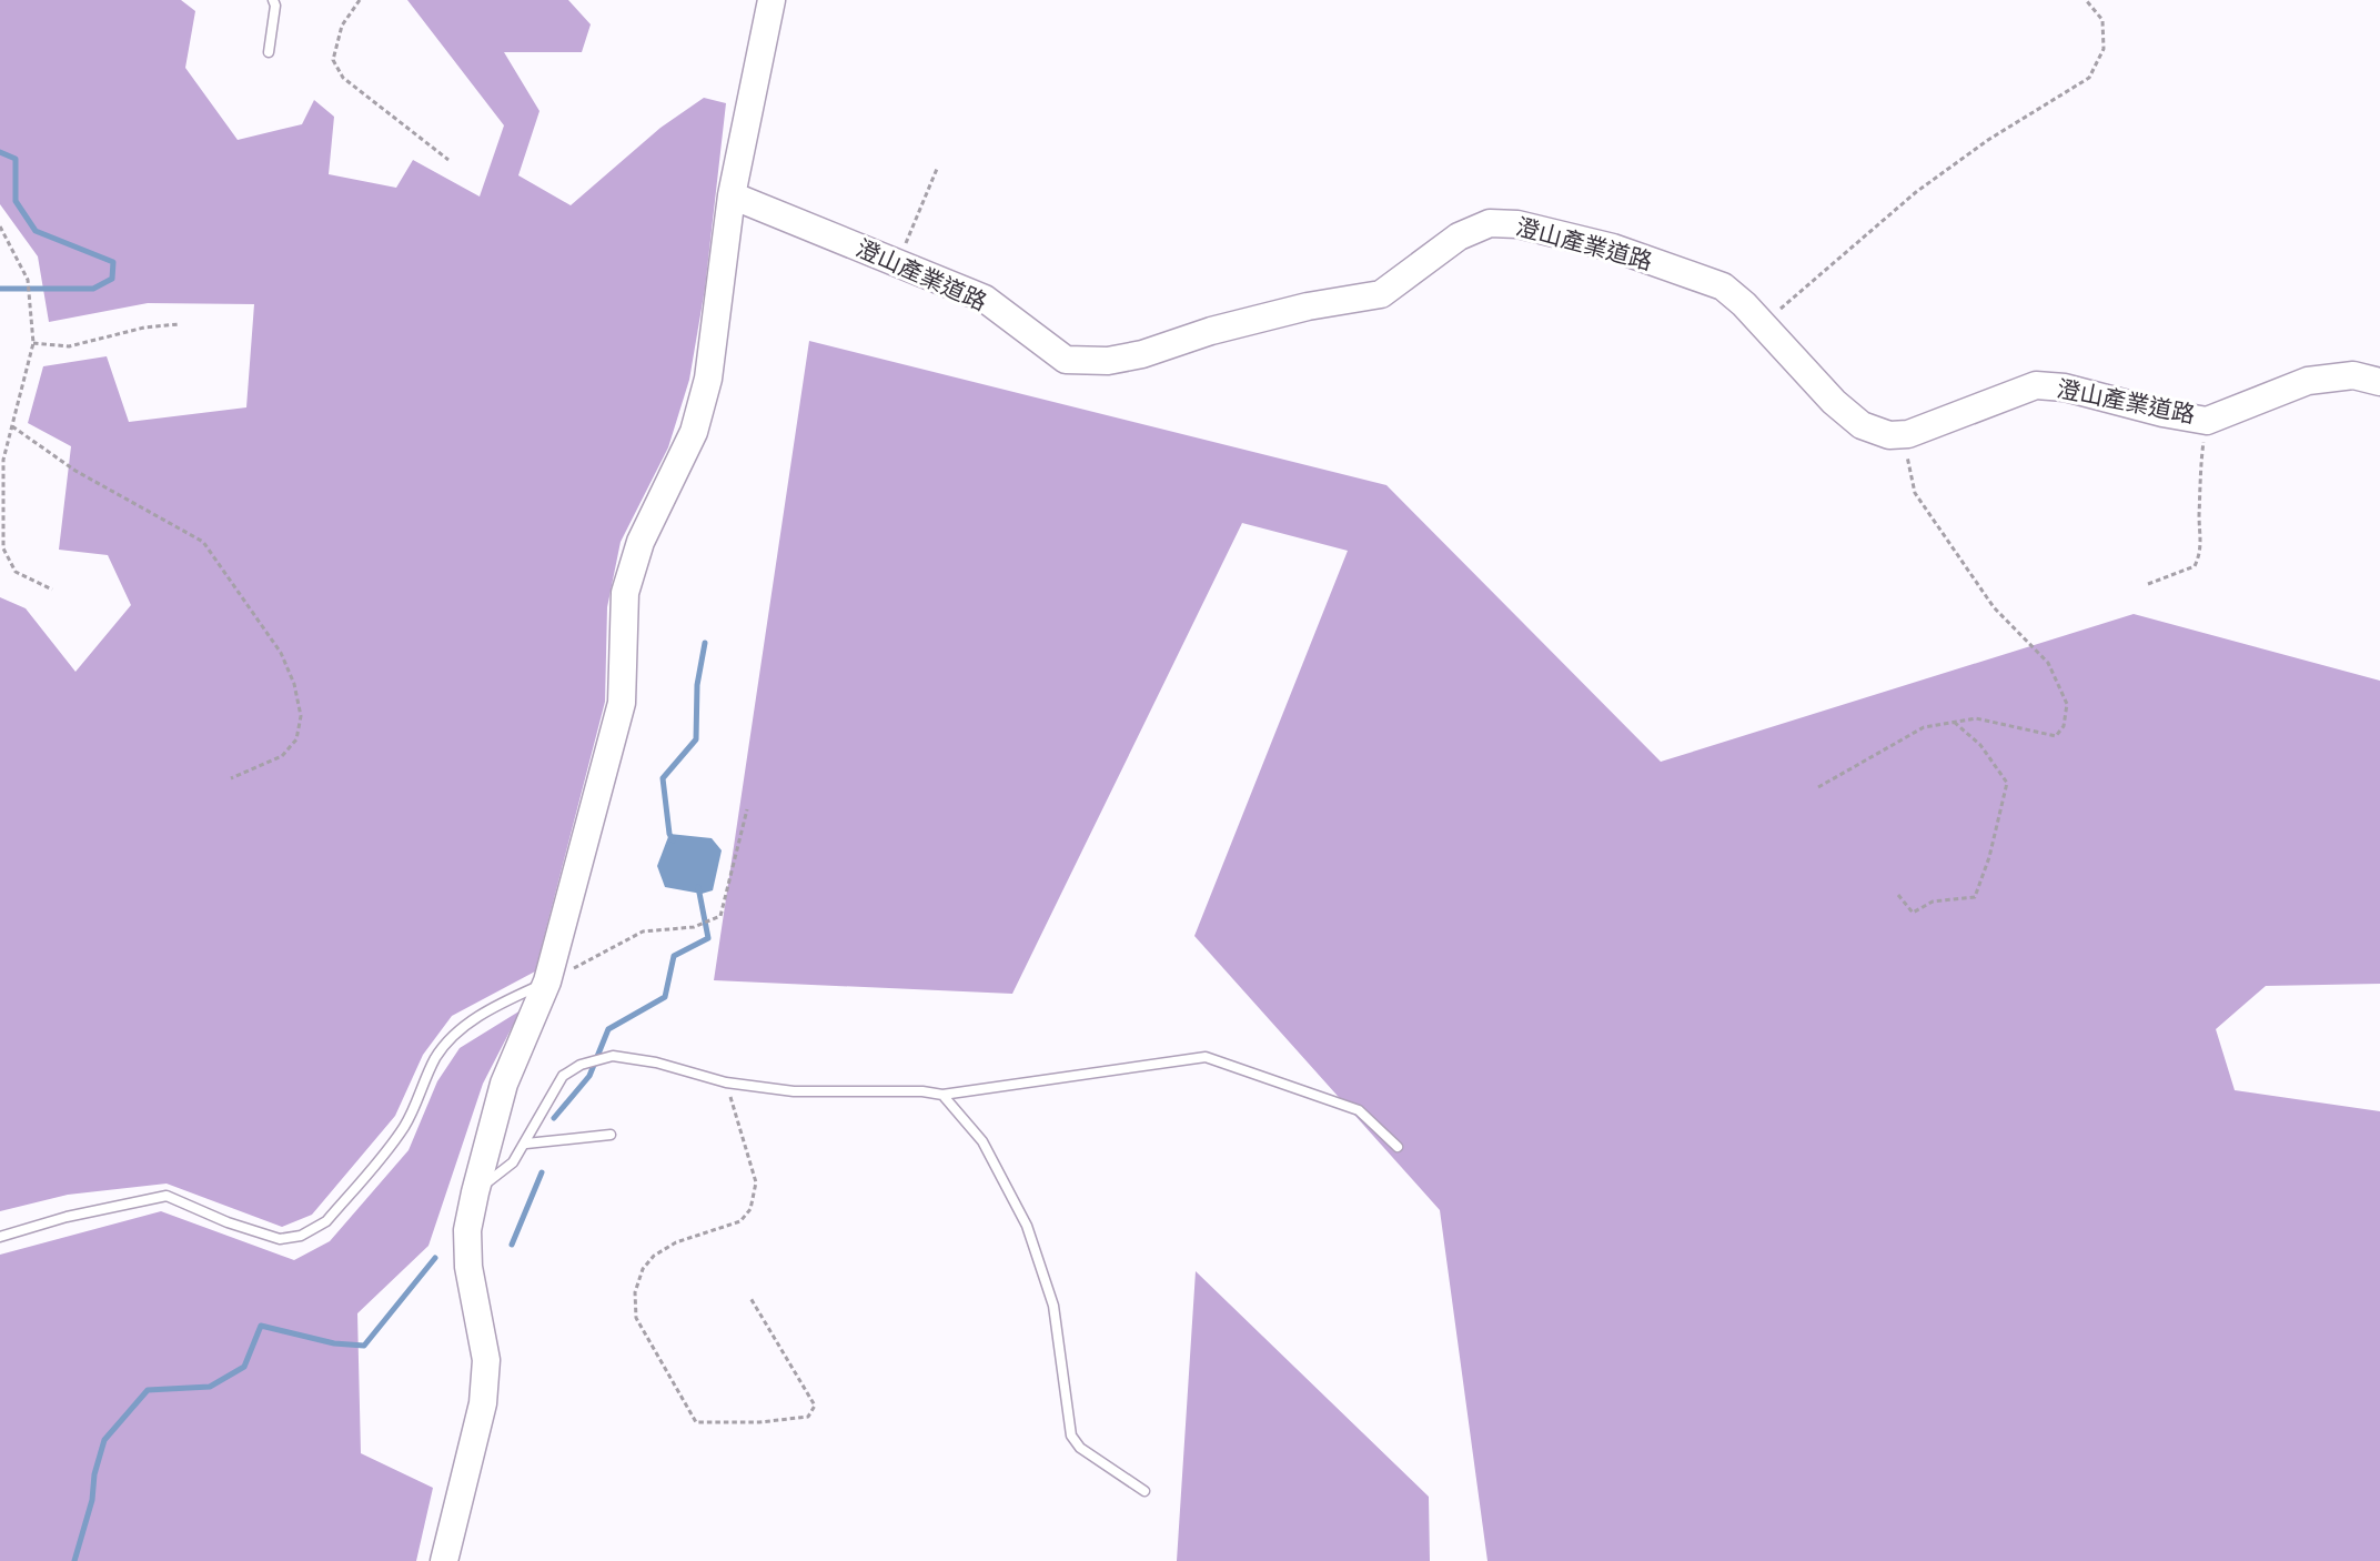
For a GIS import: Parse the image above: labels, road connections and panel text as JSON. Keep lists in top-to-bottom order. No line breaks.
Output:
{"streets":{"street":["澄山產業道路"]}}
